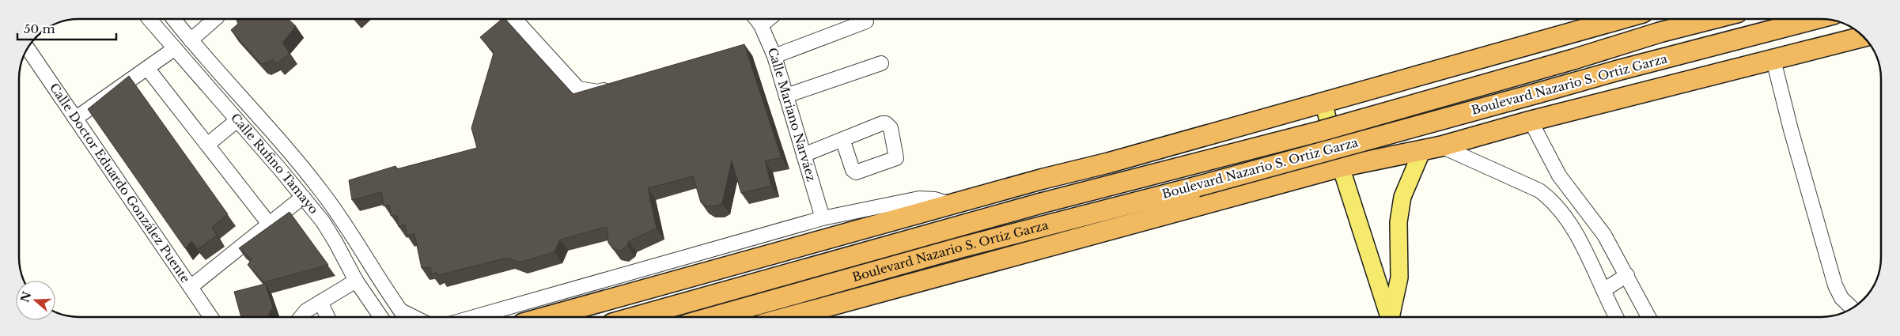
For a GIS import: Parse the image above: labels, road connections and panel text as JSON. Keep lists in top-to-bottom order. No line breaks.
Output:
{"streets":{"highway":["Boulevard Nazario S. Ortiz Garza"],"street":["Calle Mariano Narváez","Calle Rufino Tamayo","Calle Doctor Eduardo González Puente"]},"scale_bar":"50 m","north":"left"}
